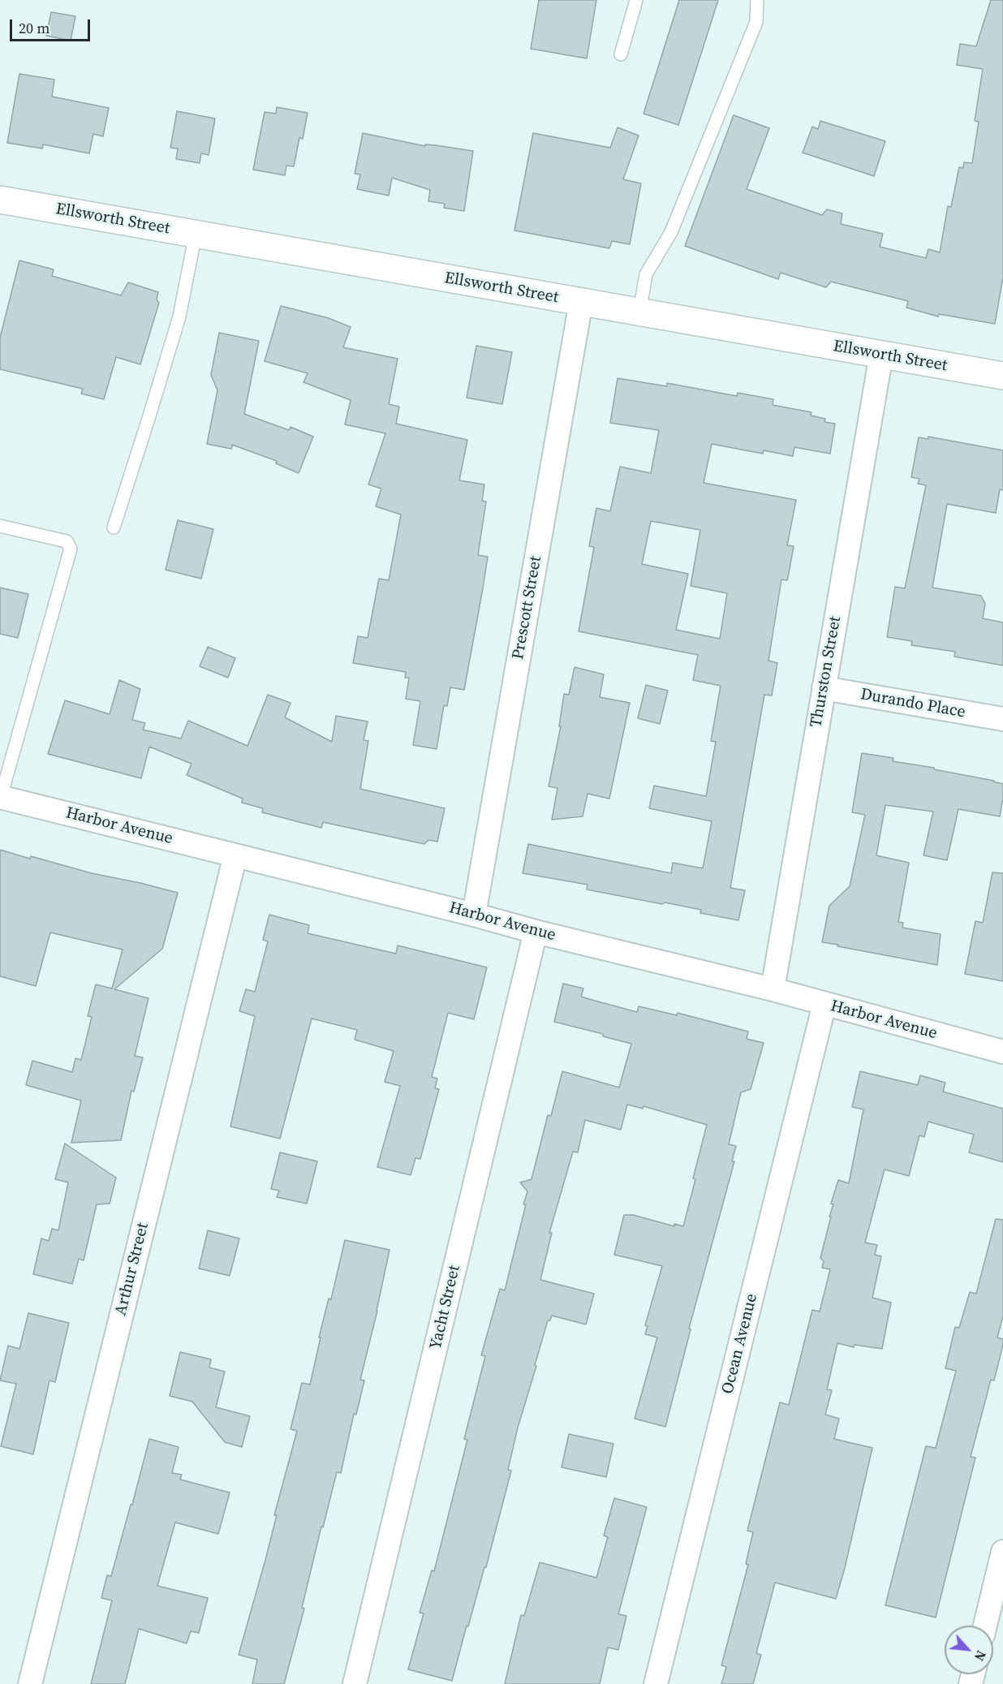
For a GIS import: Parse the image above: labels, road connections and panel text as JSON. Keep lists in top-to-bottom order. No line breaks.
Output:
{"streets":{"street":["Ellsworth Street","Prescott Street","Thurston Street","Durando Place","Harbor Avenue","Arthur Street","Yacht Street","Ocean Avenue"]},"crossings":[["Ellsworth Street","Prescott Street"],["Ellsworth Street","Thurston Street"],["Prescott Street","Harbor Avenue"],["Thurston Street","Durando Place"],["Thurston Street","Harbor Avenue"],["Harbor Avenue","Arthur Street"],["Harbor Avenue","Yacht Street"],["Harbor Avenue","Ocean Avenue"]],"scale_bar":"20 m","north":"bottom right"}
